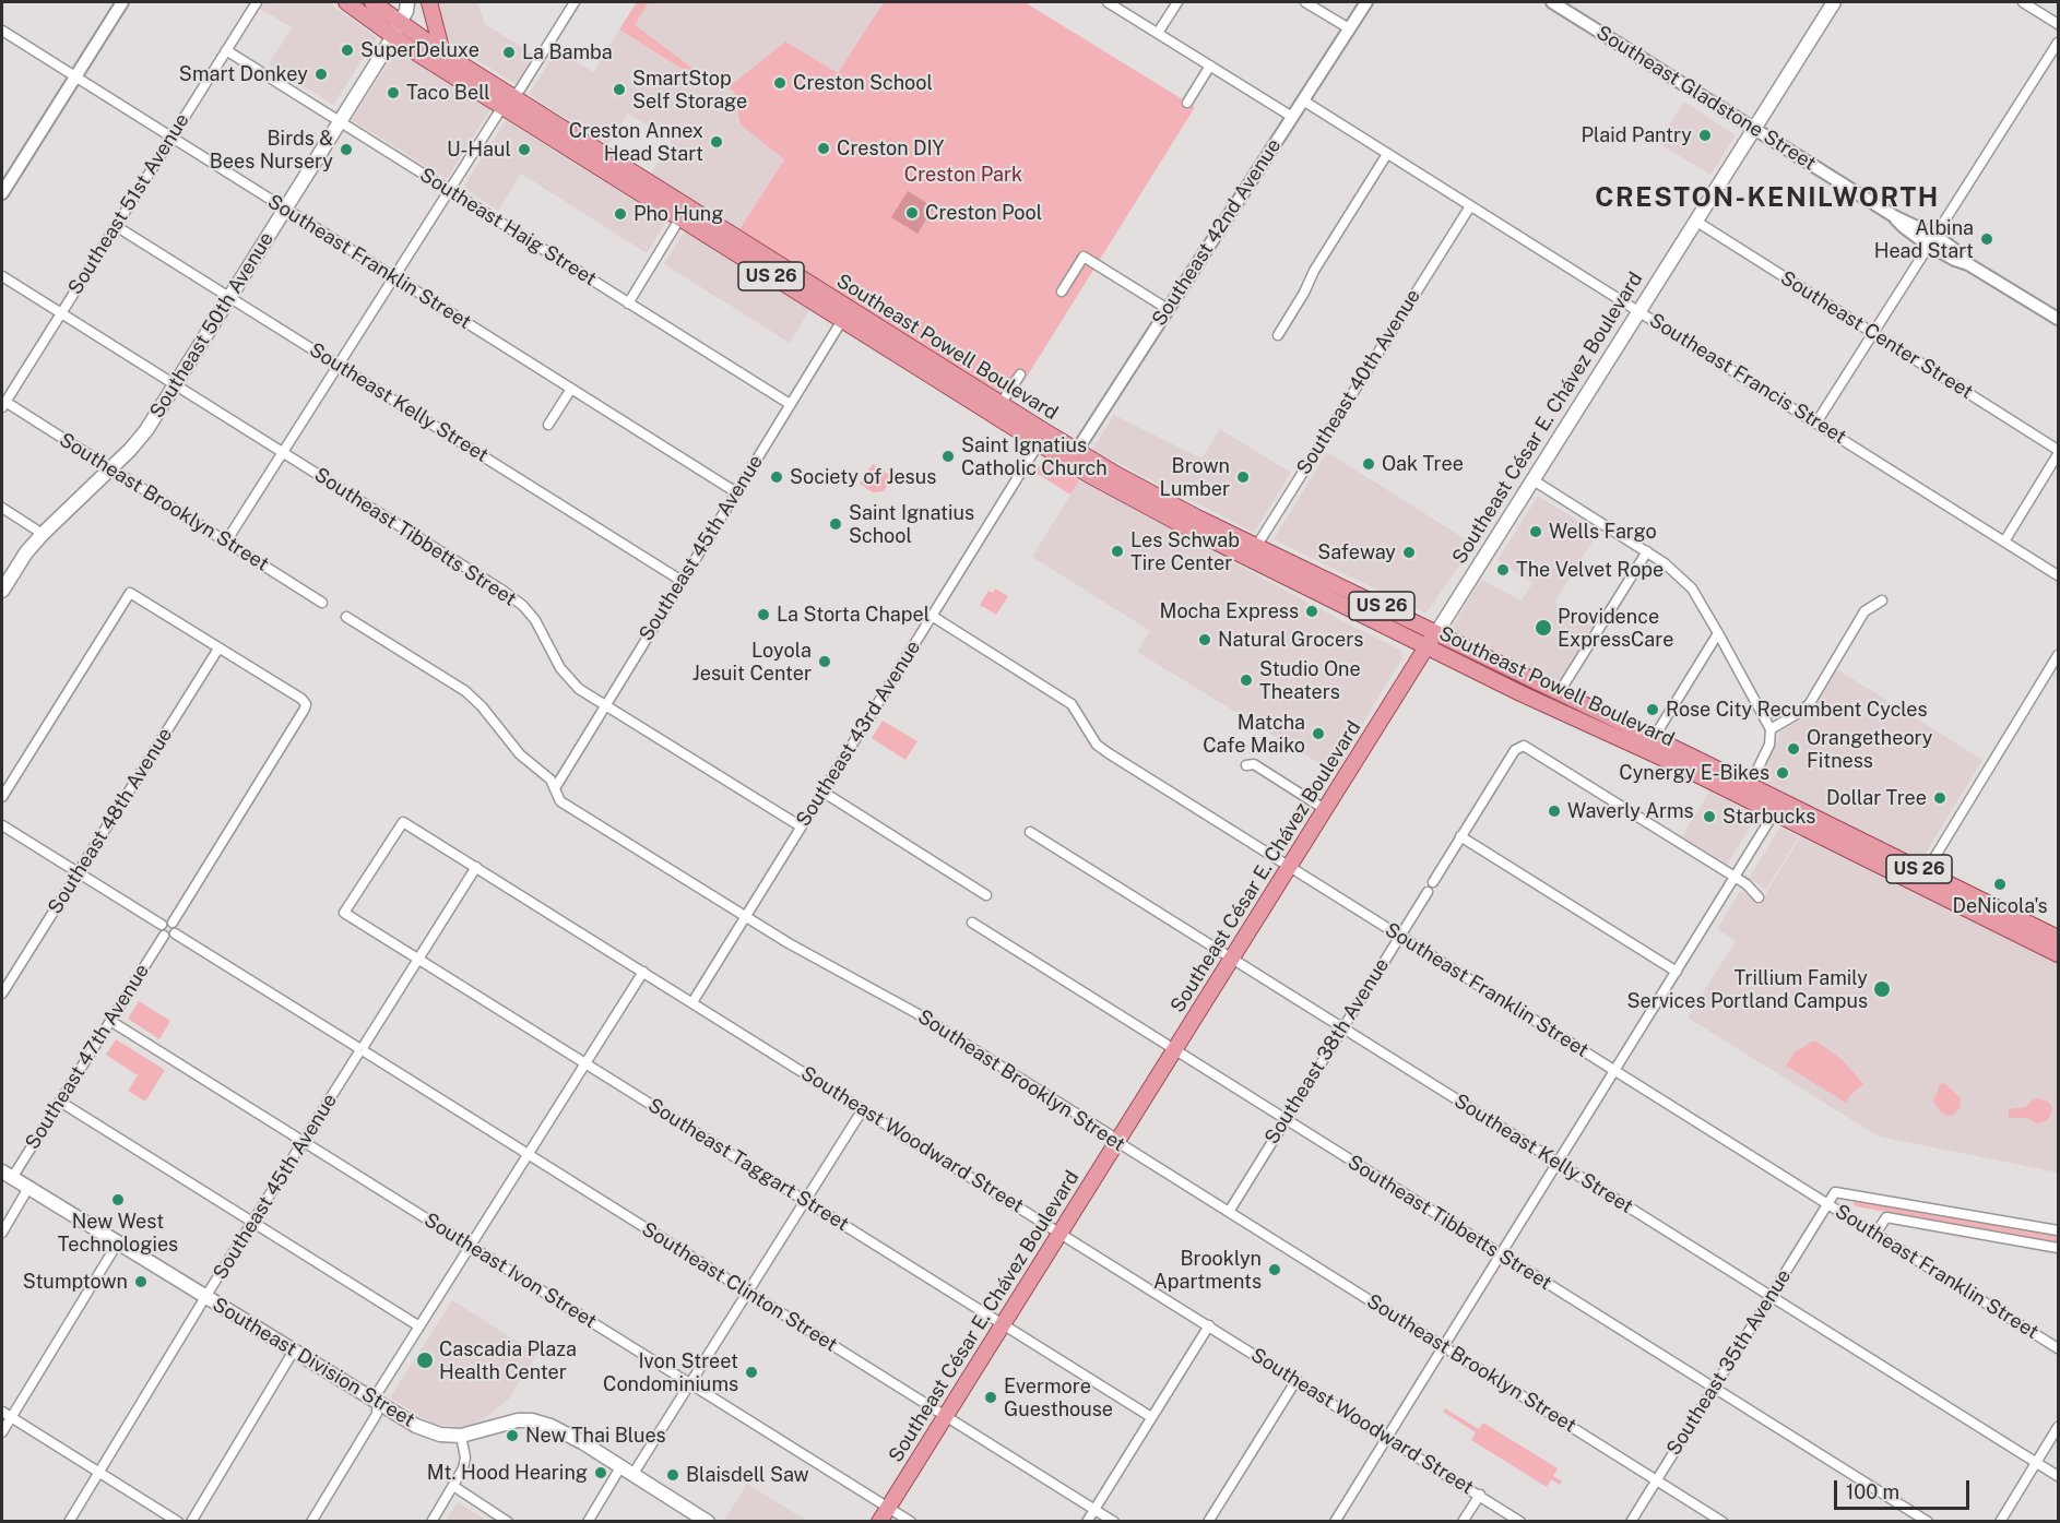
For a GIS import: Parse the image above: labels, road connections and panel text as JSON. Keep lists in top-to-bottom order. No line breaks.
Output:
{"streets":{"main road":["US 26","Southeast 50th Avenue","Southeast Powell Boulevard","Southeast César E. Chávez Boulevard","Southeast Division Street"],"street":["Southeast Gladstone Street","Southeast 51st Avenue","Southeast Haig Street","Southeast 42nd Avenue","Southeast Franklin Street","Southeast Center Street","Southeast Francis Street","Southeast 40th Avenue","Southeast Kelly Street","Southeast Brooklyn Street","Southeast Tibbetts Street","Southeast 45th Avenue","Southeast 43rd Avenue","Southeast 48th Avenue","Southeast 38th Avenue","Southeast 47th Avenue","Southeast Woodward Street","Southeast Taggart Street","Southeast Ivon Street","Southeast Clinton Street","Southeast 35th Avenue"]},"crossings":[["Southeast Gladstone Street","Southeast César E. Chávez Boulevard"],["Southeast 51st Avenue","Southeast Haig Street"],["Southeast 51st Avenue","Southeast Franklin Street"],["Southeast 51st Avenue","Southeast Kelly Street"],["Southeast 51st Avenue","Southeast Brooklyn Street"],["Southeast 51st Avenue","Southeast Tibbetts Street"],["Southeast Haig Street","Southeast 50th Avenue"],["Southeast Haig Street","Southeast 45th Avenue"],["Southeast 42nd Avenue","Southeast Powell Boulevard"],["Southeast 42nd Avenue","Southeast Francis Street"],["Southeast Franklin Street","Southeast 50th Avenue"],["Southeast Franklin Street","Southeast César E. Chávez Boulevard"],["Southeast Franklin Street","Southeast 45th Avenue"],["Southeast Franklin Street","Southeast 43rd Avenue"],["Southeast Franklin Street","Southeast 38th Avenue"],["Southeast Franklin Street","Southeast 35th Avenue"],["Southeast 50th Avenue","Southeast Powell Boulevard"],["Southeast 50th Avenue","Southeast Kelly Street"],["Southeast 50th Avenue","Southeast Brooklyn Street"],["Southeast 50th Avenue","Southeast Tibbetts Street"],["Southeast Center Street","Southeast César E. Chávez Boulevard"],["Southeast Powell Boulevard","Southeast 40th Avenue"],["Southeast Powell Boulevard","Southeast César E. Chávez Boulevard"],["Southeast Powell Boulevard","Southeast 45th Avenue"],["Southeast Powell Boulevard","Southeast 43rd Avenue"],["Southeast Francis Street","Southeast 40th Avenue"],["Southeast Francis Street","Southeast César E. Chávez Boulevard"],["Southeast Kelly Street","Southeast César E. Chávez Boulevard"],["Southeast Kelly Street","Southeast 45th Avenue"],["Southeast Kelly Street","Southeast 38th Avenue"],["Southeast Kelly Street","Southeast 35th Avenue"],["Southeast César E. Chávez Boulevard","Southeast Brooklyn Street"],["Southeast César E. Chávez Boulevard","Southeast Tibbetts Street"],["Southeast César E. Chávez Boulevard","Southeast Woodward Street"],["Southeast César E. Chávez Boulevard","Southeast Taggart Street"],["Southeast César E. Chávez Boulevard","Southeast Ivon Street"],["Southeast César E. Chávez Boulevard","Southeast Clinton Street"],["Southeast Brooklyn Street","Southeast 45th Avenue"],["Southeast Brooklyn Street","Southeast 43rd Avenue"],["Southeast Brooklyn Street","Southeast 38th Avenue"],["Southeast Brooklyn Street","Southeast 35th Avenue"],["Southeast Tibbetts Street","Southeast 45th Avenue"],["Southeast Tibbetts Street","Southeast 43rd Avenue"],["Southeast Tibbetts Street","Southeast 38th Avenue"],["Southeast Tibbetts Street","Southeast 35th Avenue"],["Southeast 45th Avenue","Southeast Woodward Street"],["Southeast 45th Avenue","Southeast Taggart Street"],["Southeast 45th Avenue","Southeast Ivon Street"],["Southeast 45th Avenue","Southeast Clinton Street"],["Southeast 45th Avenue","Southeast Division Street"],["Southeast 43rd Avenue","Southeast Woodward Street"],["Southeast 47th Avenue","Southeast Ivon Street"],["Southeast 47th Avenue","Southeast Clinton Street"],["Southeast 47th Avenue","Southeast Division Street"],["Southeast Woodward Street","Southeast Taggart Street"]],"districts":["CRESTON-KENILWORTH"],"parks":["Creston Park"],"places":["SuperDeluxe","La Bamba","Smart Donkey","Creston School","SmartStop Self Storage","Taco Bell","Plaid Pantry","Creston Annex Head Start","Creston DIY","Birds & Bees Nursery","U-Haul","Creston Pool","Pho Hung","Albina Head Start","Saint Ignatius Catholic Church","Oak Tree","Society of Jesus","Brown Lumber","Saint Ignatius School","Wells Fargo","Les Schwab Tire Center","Safeway","The Velvet Rope","Mocha Express","La Storta Chapel","Providence ExpressCare","Natural Grocers","Loyola Jesuit Center","Studio One Theaters","Rose City Recumbent Cycles","Matcha Cafe Maiko","Orangetheory Fitness","Cynergy E-Bikes","Dollar Tree","Waverly Arms","Starbucks","DeNicola's","Trillium Family Services Portland Campus","New West Technologies","Brooklyn Apartments","Stumptown","Cascadia Plaza Health Center","Ivon Street Condominiums","Evermore Guesthouse","New Thai Blues","Mt. Hood Hearing","Blaisdell Saw"],"scale_bar":"100 m"}
